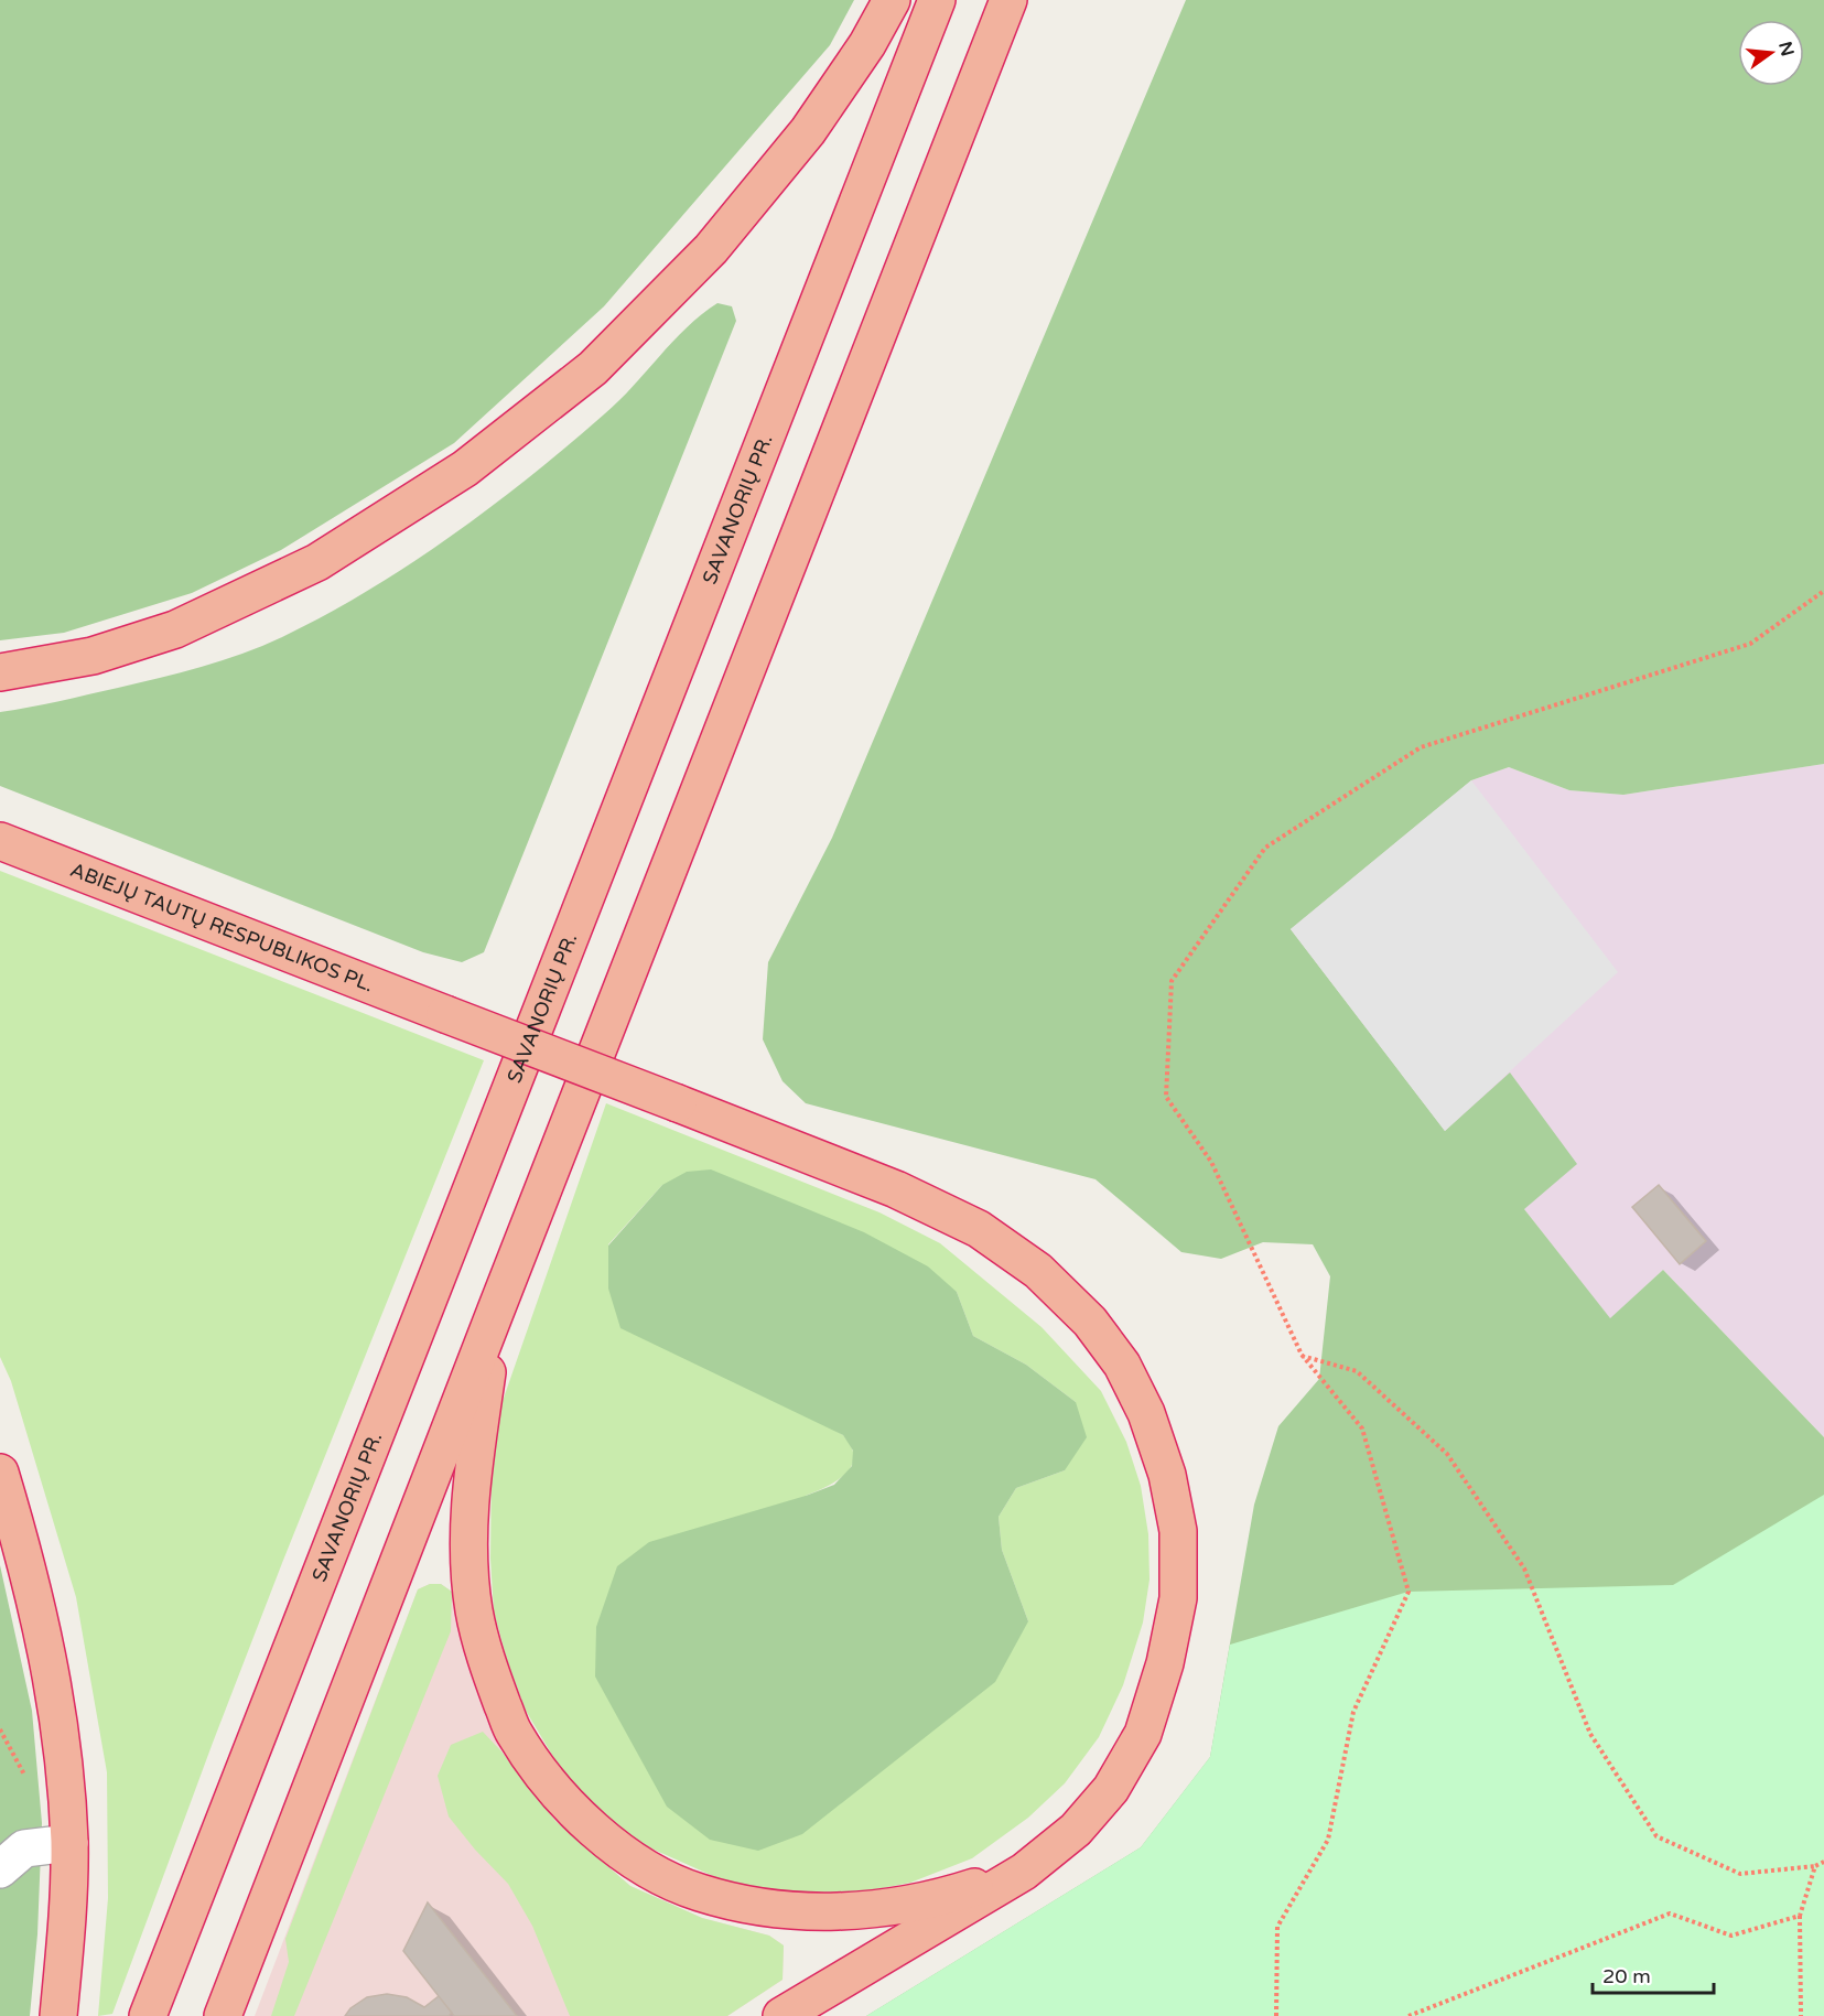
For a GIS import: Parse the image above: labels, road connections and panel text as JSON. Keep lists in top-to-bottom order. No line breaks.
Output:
{"streets":{"highway":["SAVANORIŲ PR.","ABIEJŲ TAUTŲ RESPUBLIKOS PL."]},"scale_bar":"20 m","north":"right"}
